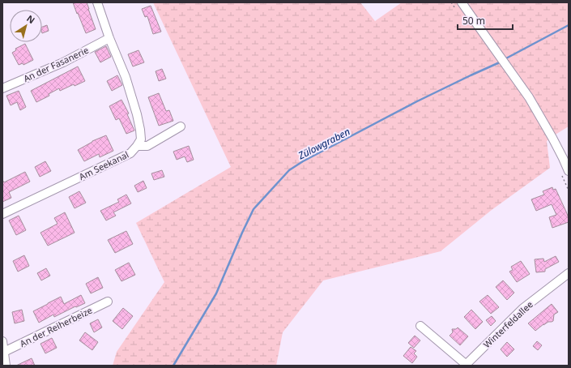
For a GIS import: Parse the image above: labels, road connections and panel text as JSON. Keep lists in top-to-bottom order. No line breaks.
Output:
{"streets":{"street":["An der Fasanerie","Am Seekanal","Winterfeldallee","An der Reiherbeize"]},"crossings":[["An der Fasanerie","Am Seekanal"]],"water":["Zülowgraben"],"scale_bar":"50 m","north":"top right"}
